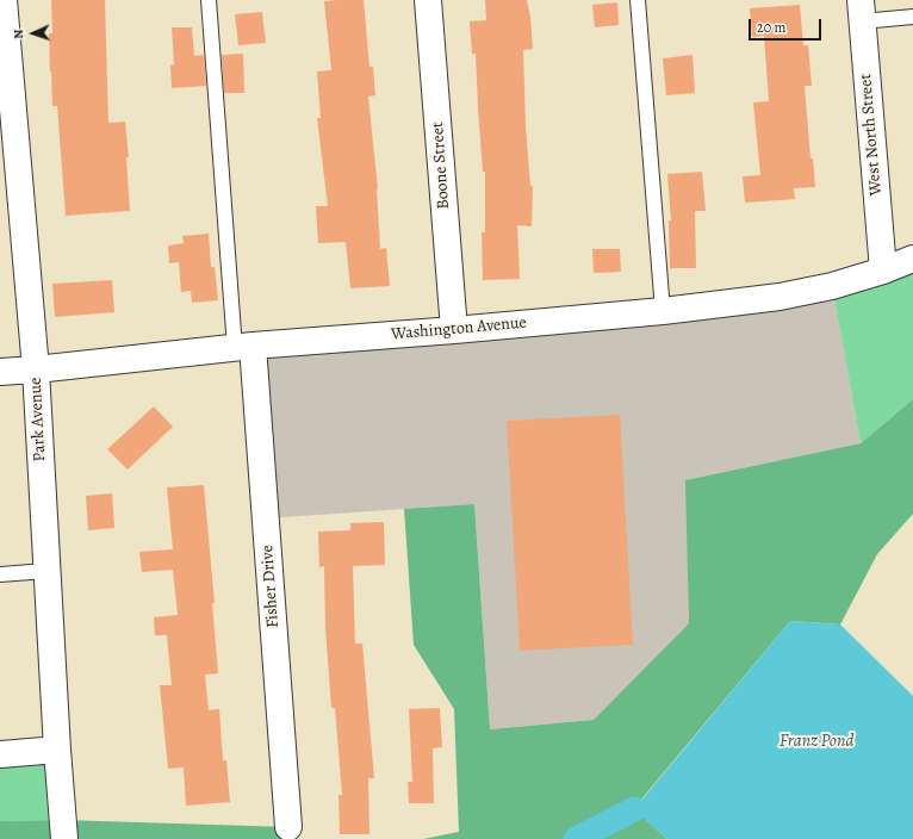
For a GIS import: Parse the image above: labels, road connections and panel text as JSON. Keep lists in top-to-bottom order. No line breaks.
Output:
{"streets":{"street":["West North Street","Boone Street","Washington Avenue","Park Avenue","Fisher Drive"]},"crossings":[["West North Street","Washington Avenue"],["Boone Street","Washington Avenue"],["Washington Avenue","Park Avenue"],["Washington Avenue","Fisher Drive"]],"water":["Franz Pond"],"scale_bar":"20 m","north":"left"}
